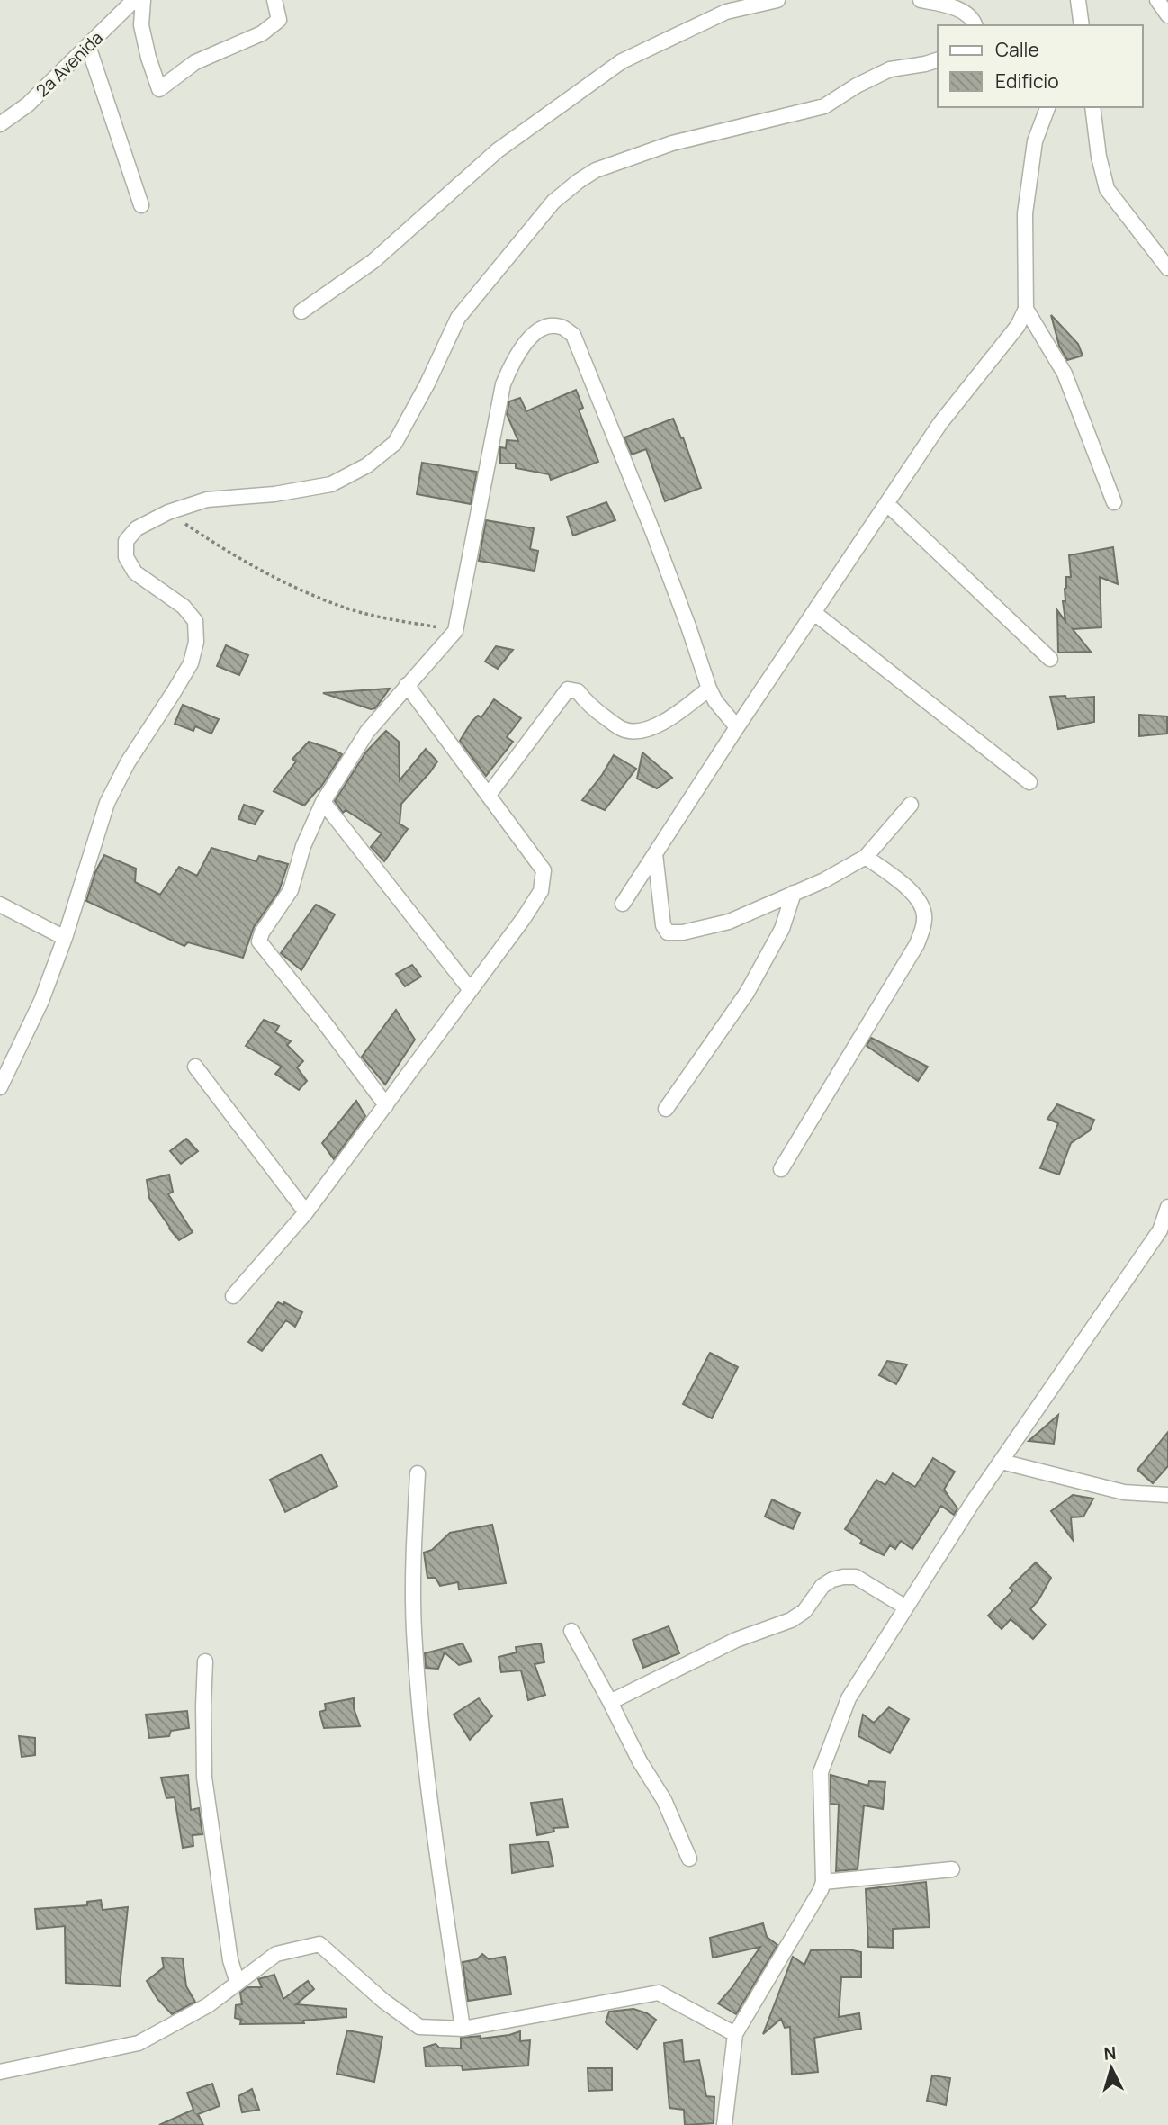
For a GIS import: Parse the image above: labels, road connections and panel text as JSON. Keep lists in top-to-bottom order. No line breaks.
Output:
{"streets":{"street":["2a Avenida"]},"legend":["Calle","Edificio"],"north":"top"}
